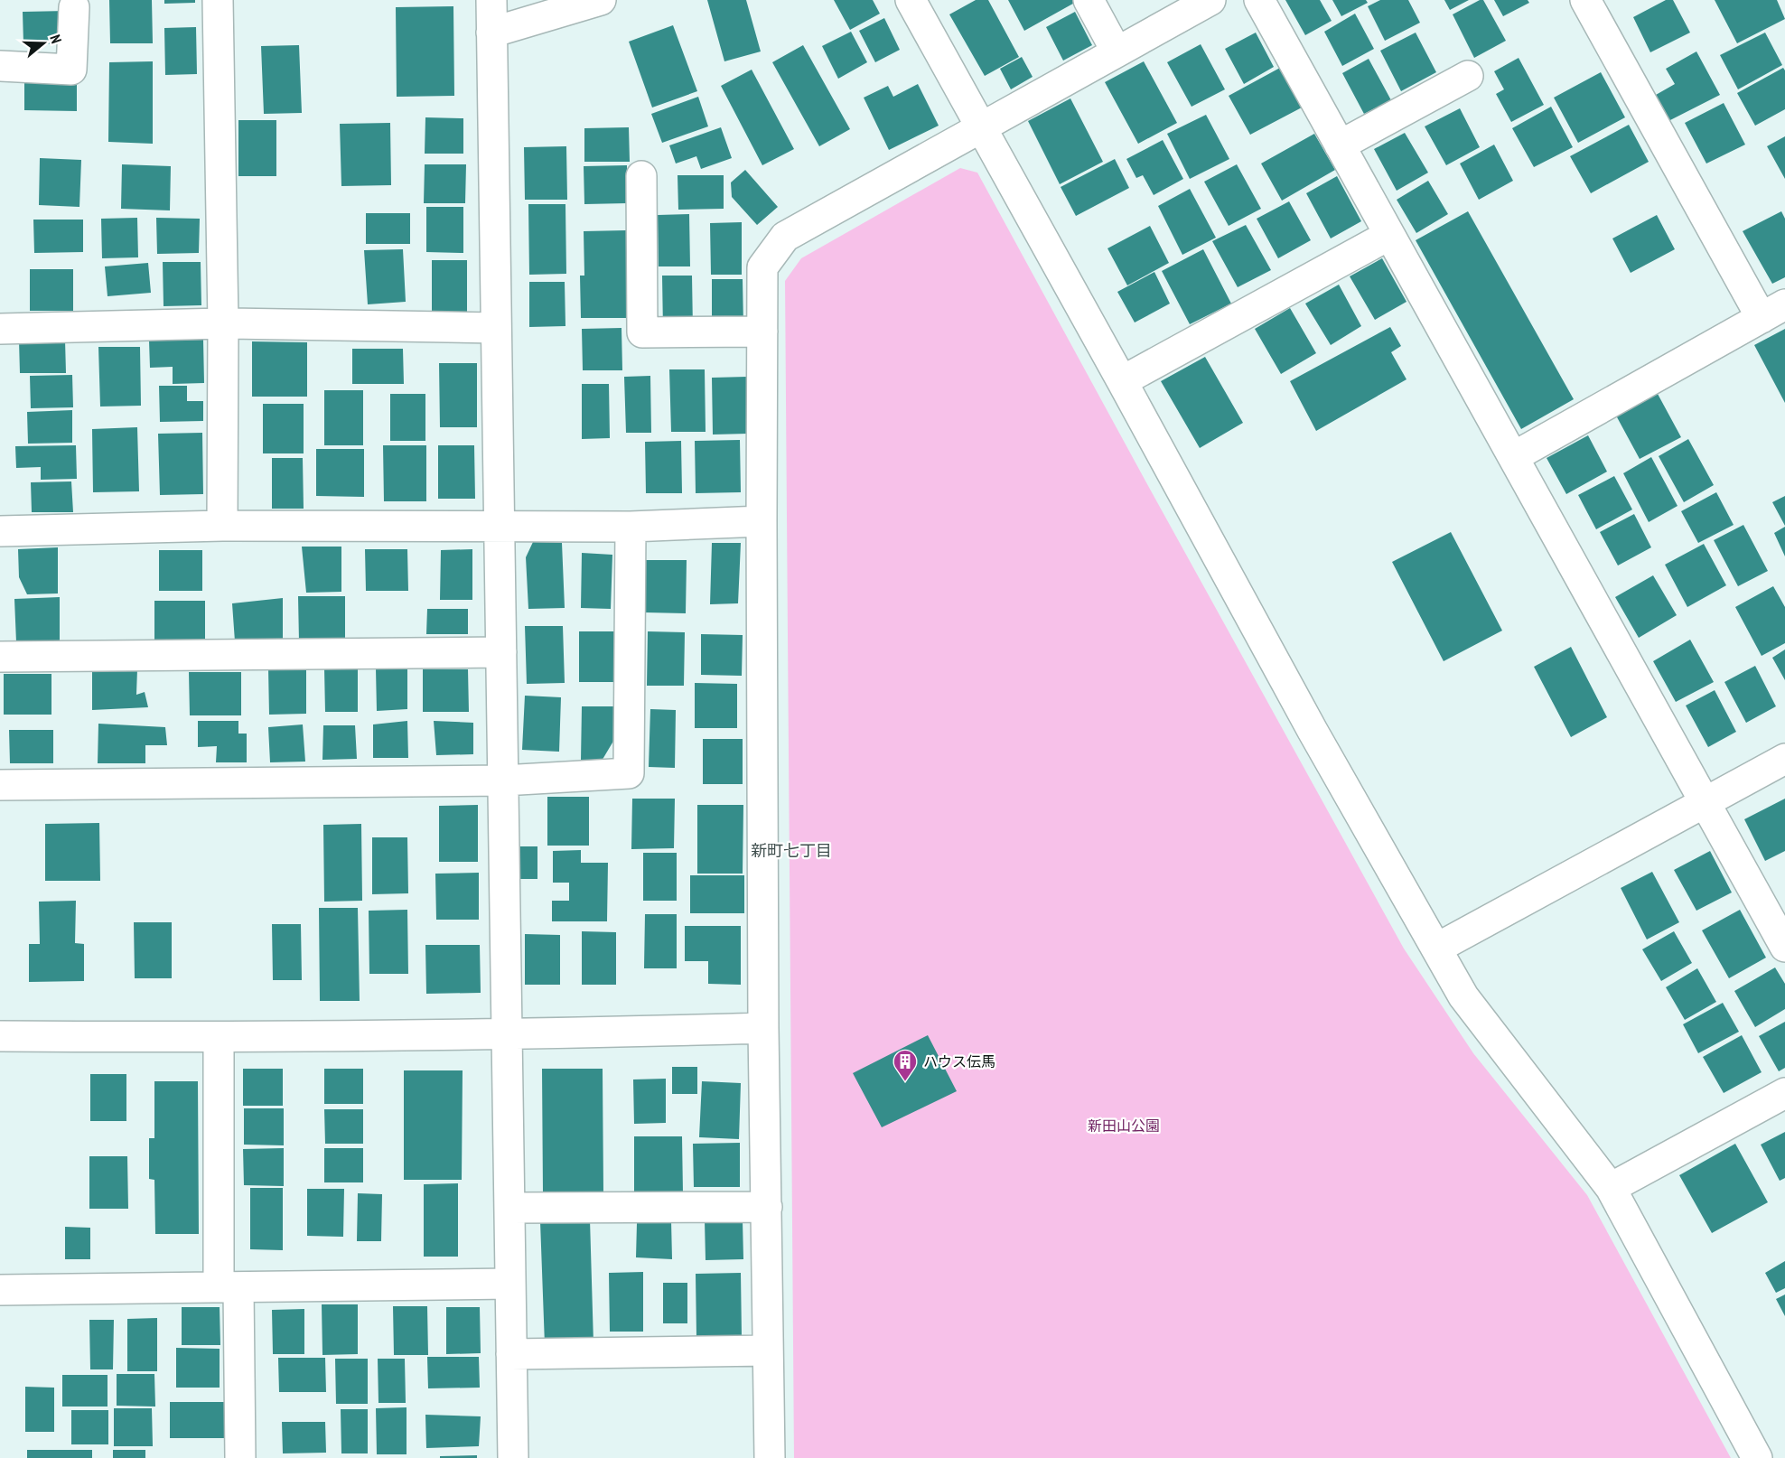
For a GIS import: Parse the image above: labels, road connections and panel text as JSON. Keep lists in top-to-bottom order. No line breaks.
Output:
{"districts":["新町七丁目"],"parks":["新田山公園"],"places":{"building":["ハウス伝馬"]},"north":"right"}
